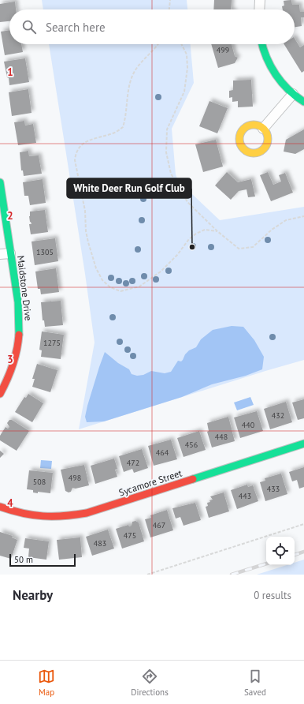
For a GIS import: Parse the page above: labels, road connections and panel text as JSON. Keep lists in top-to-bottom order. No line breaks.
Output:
{"streets":{"street":["Maidstone Drive","Sycamore Street"]},"places":["White Deer Run Golf Club"],"house_numbers":["499","1305","1275","432","440","448","456","464","472","498","508","433","443","467","475","483"],"scale_bar":"50 m","page":{"search":"Search here","scale":"50 m","heading":["Nearby","0 results"],"nav":["Map","Directions","Saved"]},"grid":{"rows":["1","2","3","4"]}}
